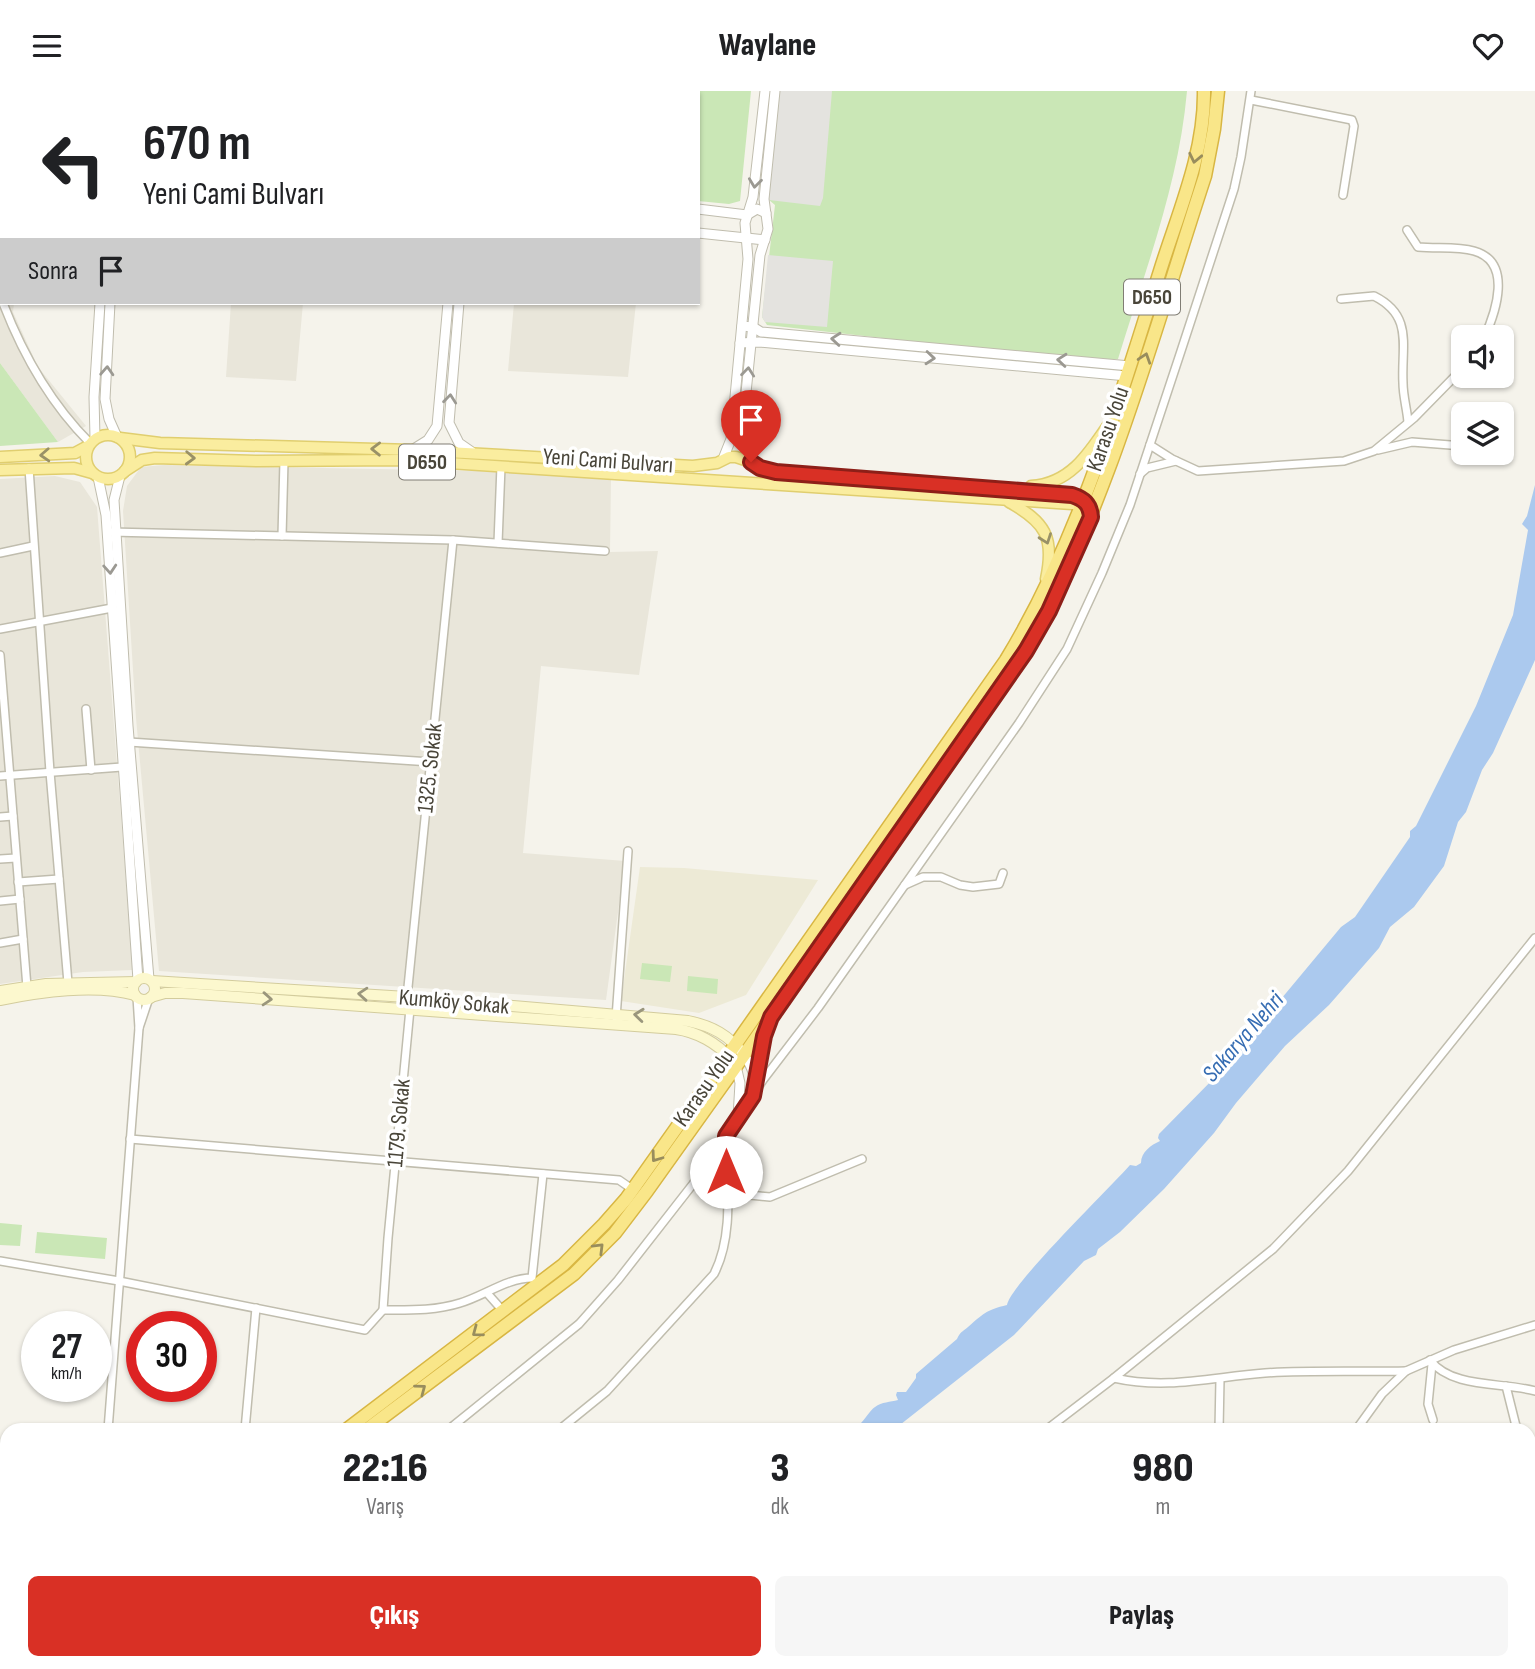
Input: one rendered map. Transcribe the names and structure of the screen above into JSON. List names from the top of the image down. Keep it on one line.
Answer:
{"streets":{"highway":["D650","Karasu Yolu"],"main road":["Yeni Cami Bulvarı","Kumköy Sokak"],"street":["1325. Sokak","1179. Sokak"]},"crossings":[["Karasu Yolu","Yeni Cami Bulvarı"],["Karasu Yolu","Kumköy Sokak"],["1325. Sokak","Kumköy Sokak"],["Kumköy Sokak","1179. Sokak"]],"water":["Sakarya Nehri"],"page":{"header":"Waylane","turn":["670 m","Yeni Cami Bulvarı"],"then":"Sonra","speed":"27 km/h","limit":"30","eta":["22:16","Varış","3","dk","980","m"],"buttons":["Çıkış","Paylaş"]}}
